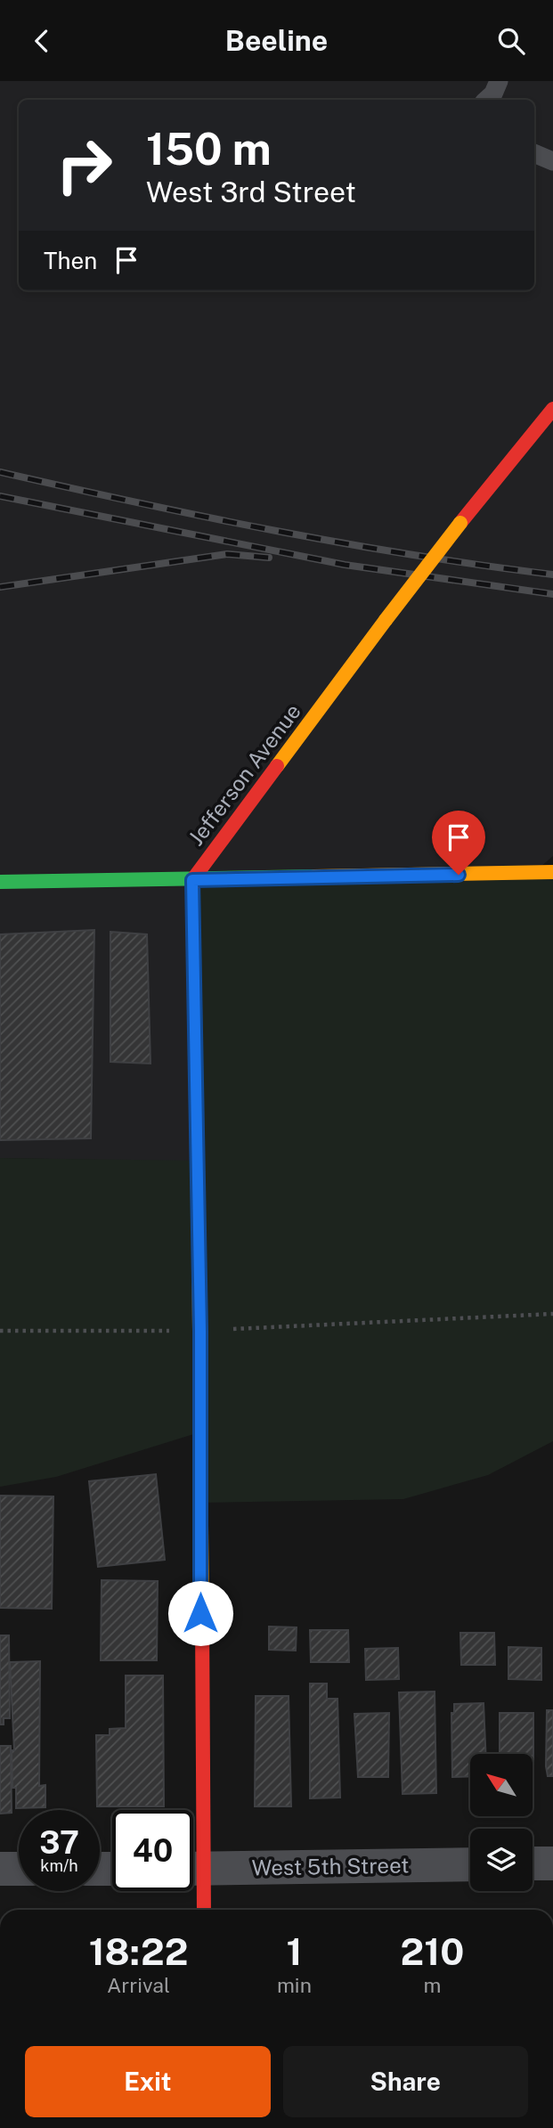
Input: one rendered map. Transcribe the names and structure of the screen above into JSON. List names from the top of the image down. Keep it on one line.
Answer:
{"streets":{"street":["Jefferson Avenue","West 5th Street"]},"north":"top left","page":{"header":"Beeline","turn":["150 m","West 3rd Street"],"then":"Then","speed":"37 km/h","limit":"40","eta":["18:22","Arrival","1","min","210","m"],"buttons":["Exit","Share"]}}
